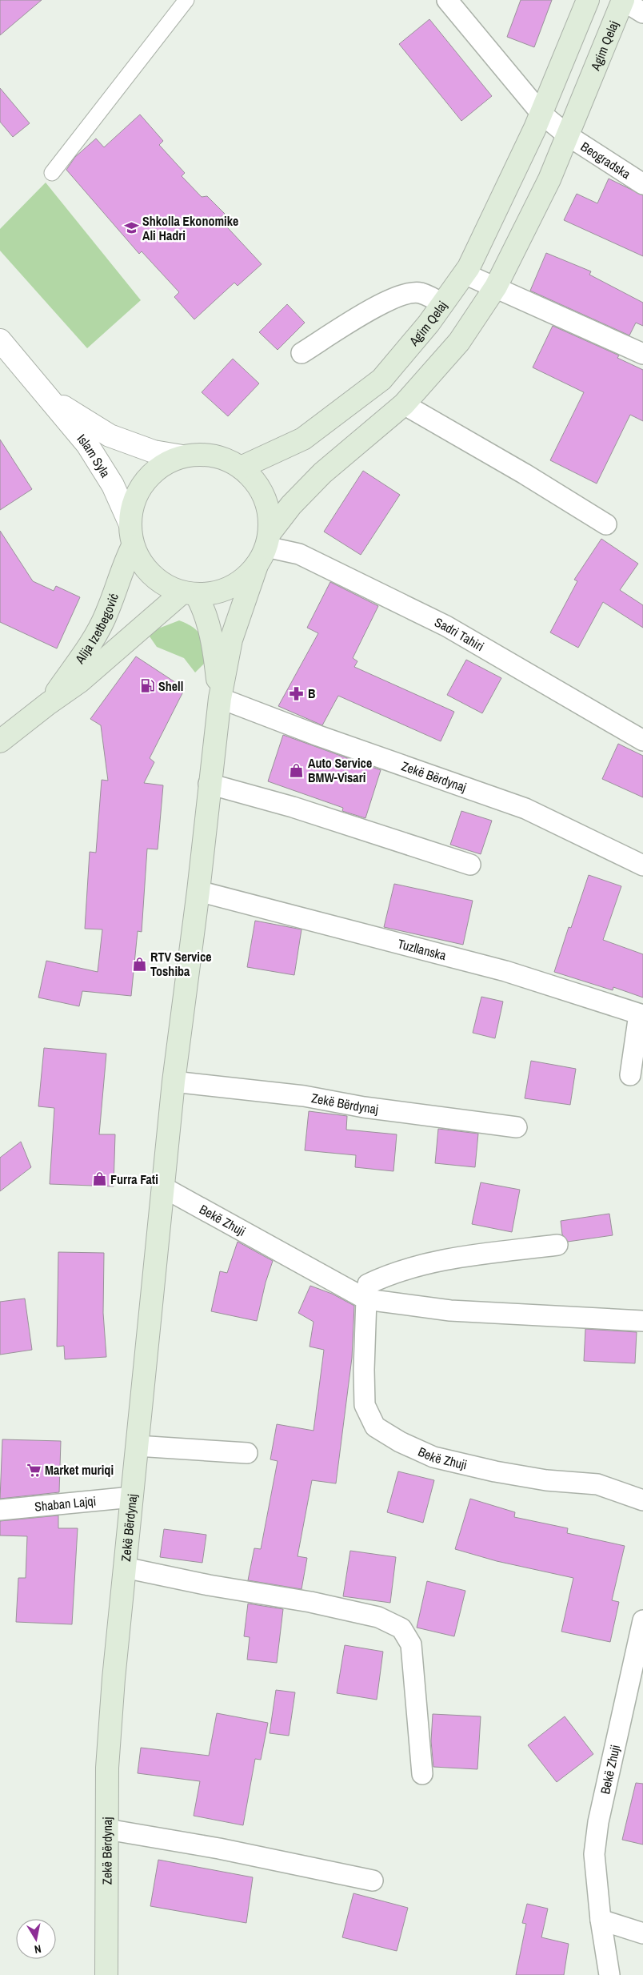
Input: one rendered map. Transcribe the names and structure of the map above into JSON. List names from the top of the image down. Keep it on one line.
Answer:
{"streets":{"main road":["Agim Qelaj","Alija Izetbegović","Zekë Bërdynaj"],"street":["Beogradska","Islam Syla","Sadri Tahiri","Tuzllanska","Bekë Zhuji","Shaban Lajqi"]},"crossings":[["Agim Qelaj","Beogradska"],["Agim Qelaj","Islam Syla"],["Agim Qelaj","Alija Izetbegović"],["Agim Qelaj","Sadri Tahiri"],["Agim Qelaj","Zekë Bërdynaj"],["Islam Syla","Alija Izetbegović"],["Islam Syla","Sadri Tahiri"],["Islam Syla","Zekë Bërdynaj"],["Alija Izetbegović","Sadri Tahiri"],["Alija Izetbegović","Zekë Bërdynaj"],["Sadri Tahiri","Zekë Bërdynaj"],["Zekë Bërdynaj","Tuzllanska"],["Zekë Bërdynaj","Bekë Zhuji"],["Zekë Bërdynaj","Shaban Lajqi"]],"places":{"school or university":["Shkolla Ekonomike Ali Hadri"],"fuel station":["Shell"],"pharmacy":["B"],"shop":["Auto Service BMW-Visari","RTV Service Toshiba","Furra Fati"],"supermarket":["Market muriqi"]},"north":"bottom"}
